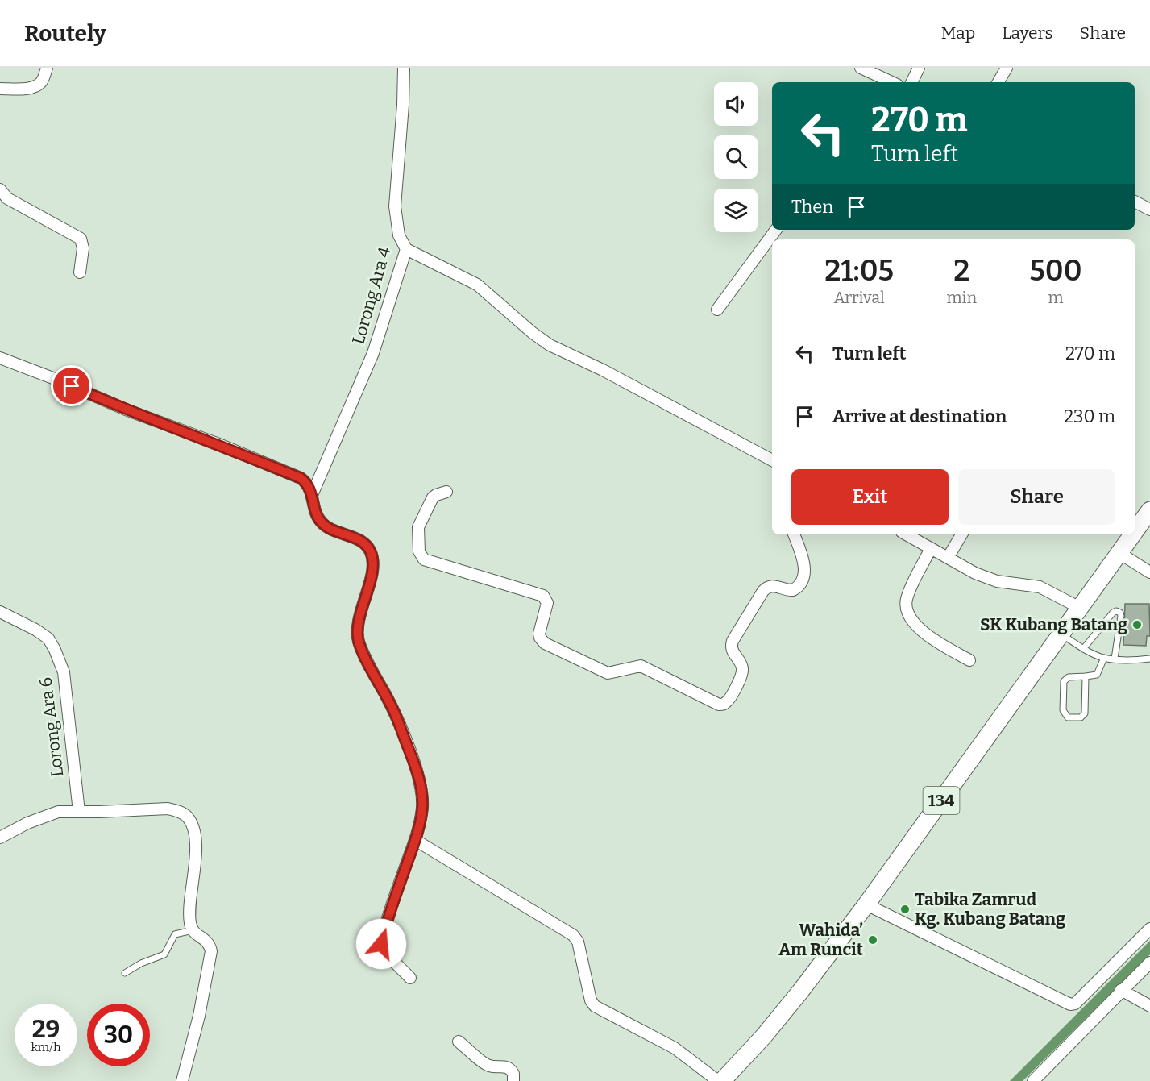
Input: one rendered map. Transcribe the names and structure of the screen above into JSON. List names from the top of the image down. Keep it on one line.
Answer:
{"streets":{"main road":["134"],"street":["Lorong Ara 4","Lorong Ara 6"]},"places":["SK Kubang Batang","Tabika Zamrud Kg. Kubang Batang","Wahida’ Am Runcit"],"page":{"header":"Routely","nav":["Map","Layers","Share"],"turn":["270 m","Turn left"],"then":"Then","eta":["21:05","Arrival","2","min","500","m"],"list":[{"name":"Turn left","value":"270 m"},{"name":"Arrive at destination","value":"230 m"}],"buttons":["Exit","Share"],"speed":"29 km/h","limit":"30"}}
